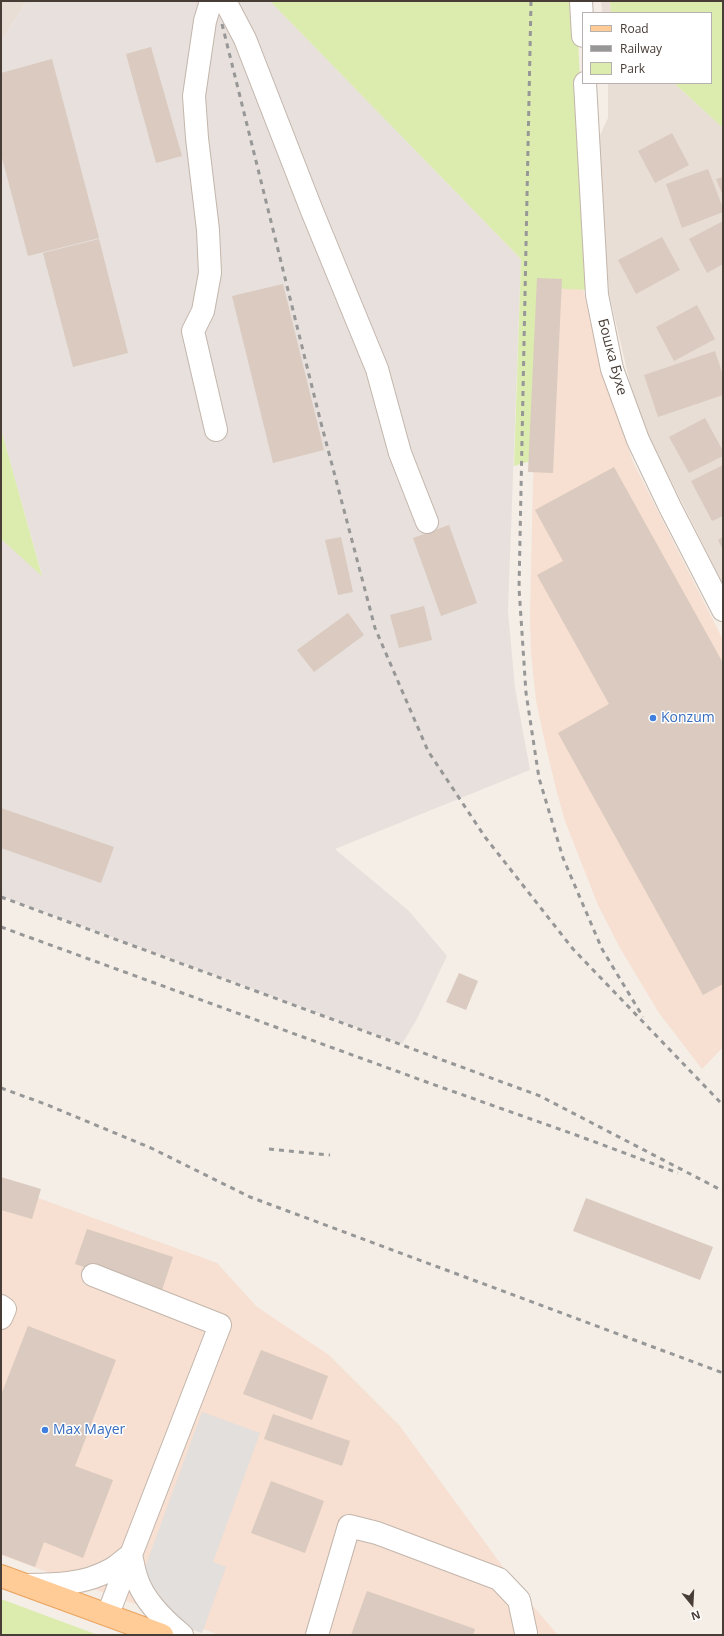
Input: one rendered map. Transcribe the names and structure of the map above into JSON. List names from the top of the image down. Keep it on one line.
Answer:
{"streets":{"street":["Бошка Бухе"]},"places":["Konzum","Max Mayer"],"legend":["Road","Railway","Park"],"north":"bottom"}
